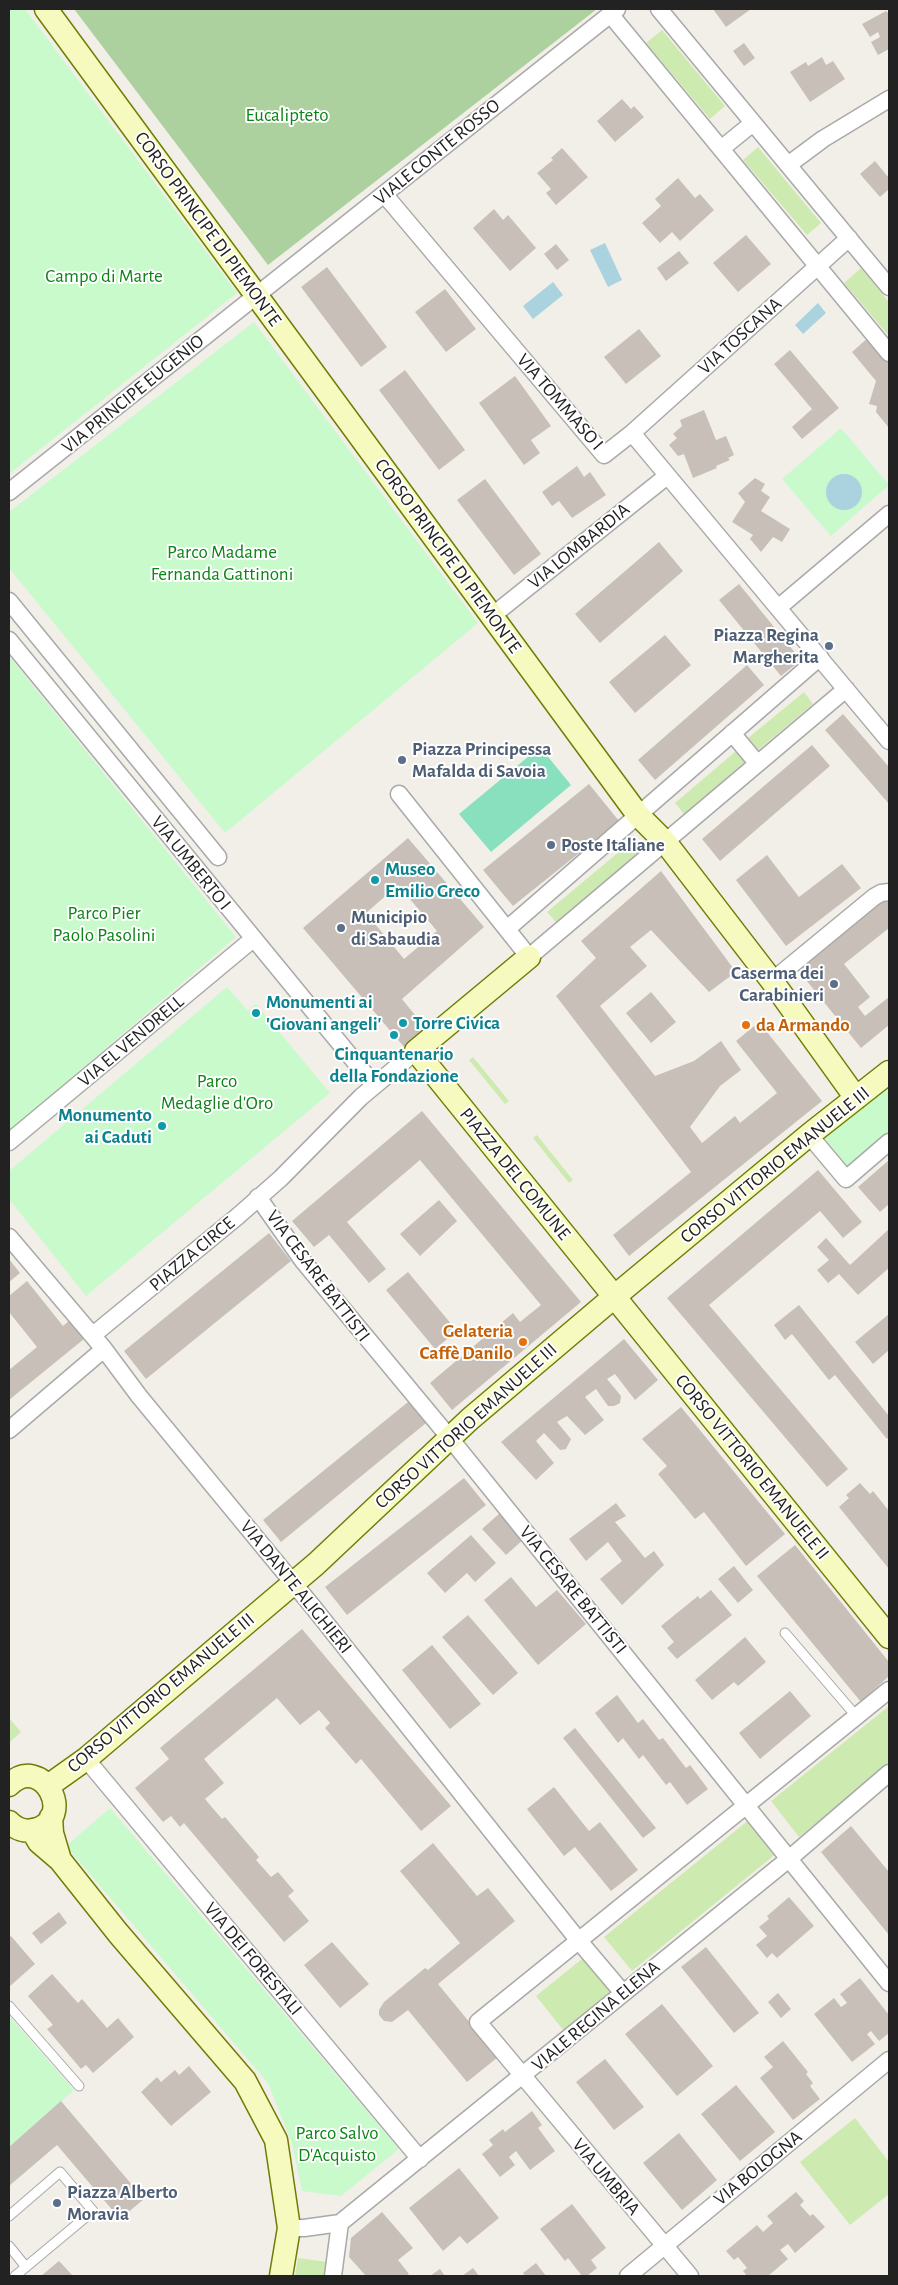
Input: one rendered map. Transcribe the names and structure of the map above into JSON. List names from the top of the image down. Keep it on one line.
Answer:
{"streets":{"street":["VIALE CONTE ROSSO","CORSO PRINCIPE DI PIEMONTE","VIA TOSCANA","VIA PRINCIPE EUGENIO","VIA TOMMASO I","VIA LOMBARDIA","VIA UMBERTO I","VIA EL VENDRELL","CORSO VITTORIO EMANUELE III","PIAZZA DEL COMUNE","PIAZZA CIRCE","VIA CESARE BATTISTI","CORSO VITTORIO EMANUELE II","VIA DANTE ALIGHIERI","VIA DEI FORESTALI","VIALE REGINA ELENA","VIA BOLOGNA","VIA UMBRIA"]},"crossings":[["VIALE CONTE ROSSO","CORSO PRINCIPE DI PIEMONTE"],["VIALE CONTE ROSSO","VIA PRINCIPE EUGENIO"],["VIALE CONTE ROSSO","VIA TOMMASO I"],["CORSO PRINCIPE DI PIEMONTE","VIA PRINCIPE EUGENIO"],["CORSO PRINCIPE DI PIEMONTE","VIA LOMBARDIA"],["CORSO PRINCIPE DI PIEMONTE","CORSO VITTORIO EMANUELE III"],["VIA TOSCANA","VIA TOMMASO I"],["VIA TOMMASO I","VIA LOMBARDIA"],["VIA UMBERTO I","VIA EL VENDRELL"],["VIA UMBERTO I","PIAZZA CIRCE"],["CORSO VITTORIO EMANUELE III","PIAZZA DEL COMUNE"],["CORSO VITTORIO EMANUELE III","VIA CESARE BATTISTI"],["CORSO VITTORIO EMANUELE III","CORSO VITTORIO EMANUELE II"],["CORSO VITTORIO EMANUELE III","VIA DANTE ALIGHIERI"],["CORSO VITTORIO EMANUELE III","VIA DEI FORESTALI"],["PIAZZA DEL COMUNE","CORSO VITTORIO EMANUELE II"],["PIAZZA CIRCE","VIA CESARE BATTISTI"],["PIAZZA CIRCE","VIA DANTE ALIGHIERI"],["VIA CESARE BATTISTI","VIALE REGINA ELENA"],["VIA DANTE ALIGHIERI","VIALE REGINA ELENA"],["VIA DANTE ALIGHIERI","VIA UMBRIA"],["VIA DEI FORESTALI","VIALE REGINA ELENA"],["VIALE REGINA ELENA","VIA UMBRIA"],["VIA BOLOGNA","VIA UMBRIA"]],"parks":["Eucalipteto","Campo di Marte","Parco Madame Fernanda Gattinoni","Parco Pier Paolo Pasolini","Parco Medaglie d'Oro","Parco Salvo D'Acquisto"],"places":["Piazza Regina Margherita","Piazza Principessa Mafalda di Savoia","Poste Italiane","Museo Emilio Greco","Municipio di Sabaudia","Caserma dei Carabinieri","Monumenti ai 'Giovani angeli'","Torre Civica","da Armando","Cinquantenario della Fondazione","Monumento ai Caduti","Gelateria Caffè Danilo","Piazza Alberto Moravia"]}
